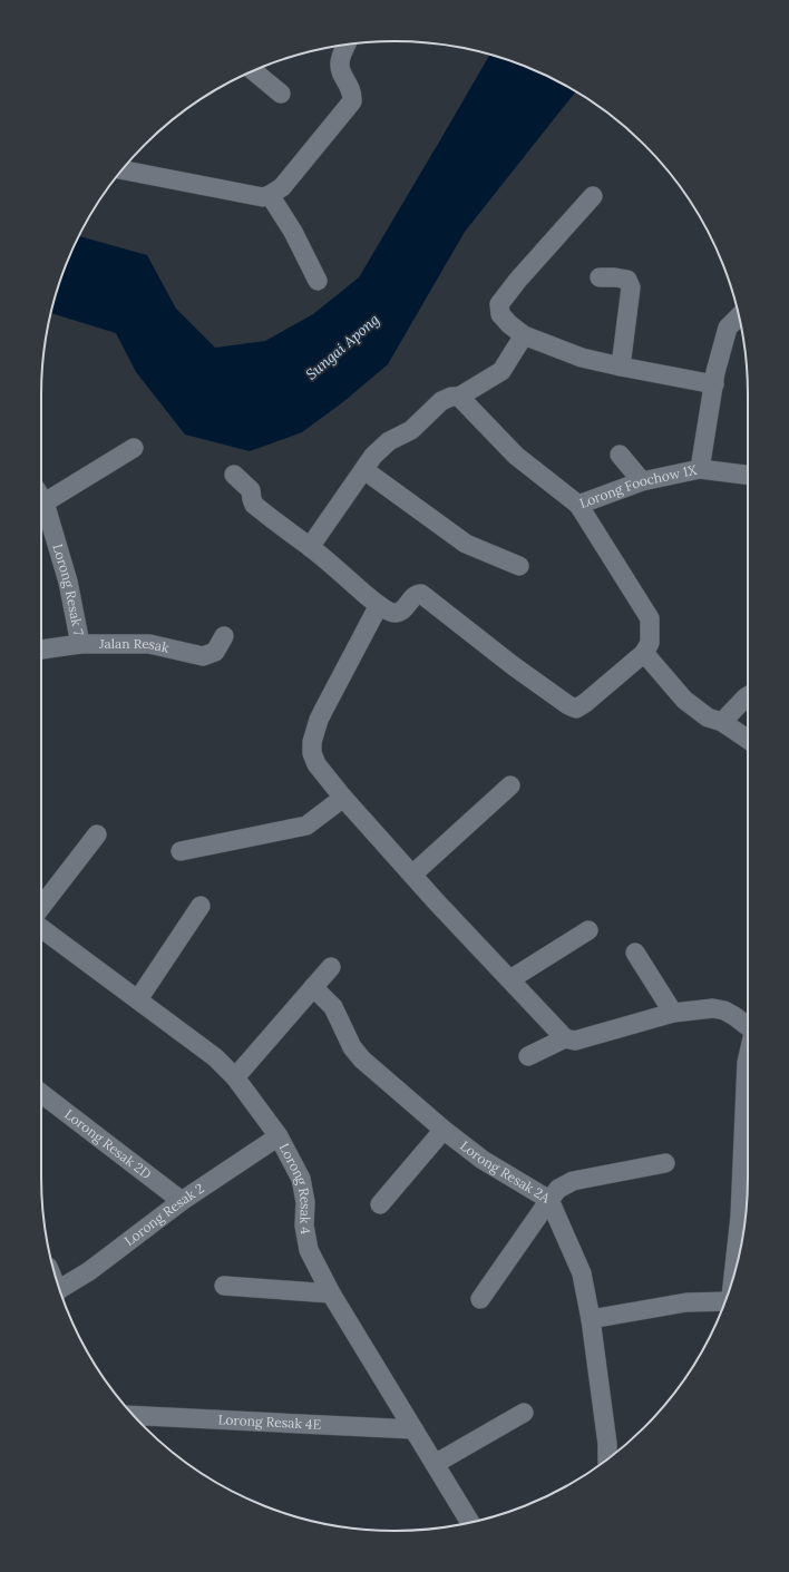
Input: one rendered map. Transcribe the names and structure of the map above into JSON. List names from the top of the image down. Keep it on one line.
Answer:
{"streets":{"street":["Lorong Foochow 1X","Lorong Resak 7","Jalan Resak","Lorong Resak 2D","Lorong Resak 2A","Lorong Resak 4","Lorong Resak 2","Lorong Resak 4E"]},"crossings":[["Lorong Resak 7","Jalan Resak"],["Lorong Resak 2D","Lorong Resak 2"],["Lorong Resak 4","Lorong Resak 2"],["Lorong Resak 4","Lorong Resak 4E"]],"water":["Sungai Apong"]}
